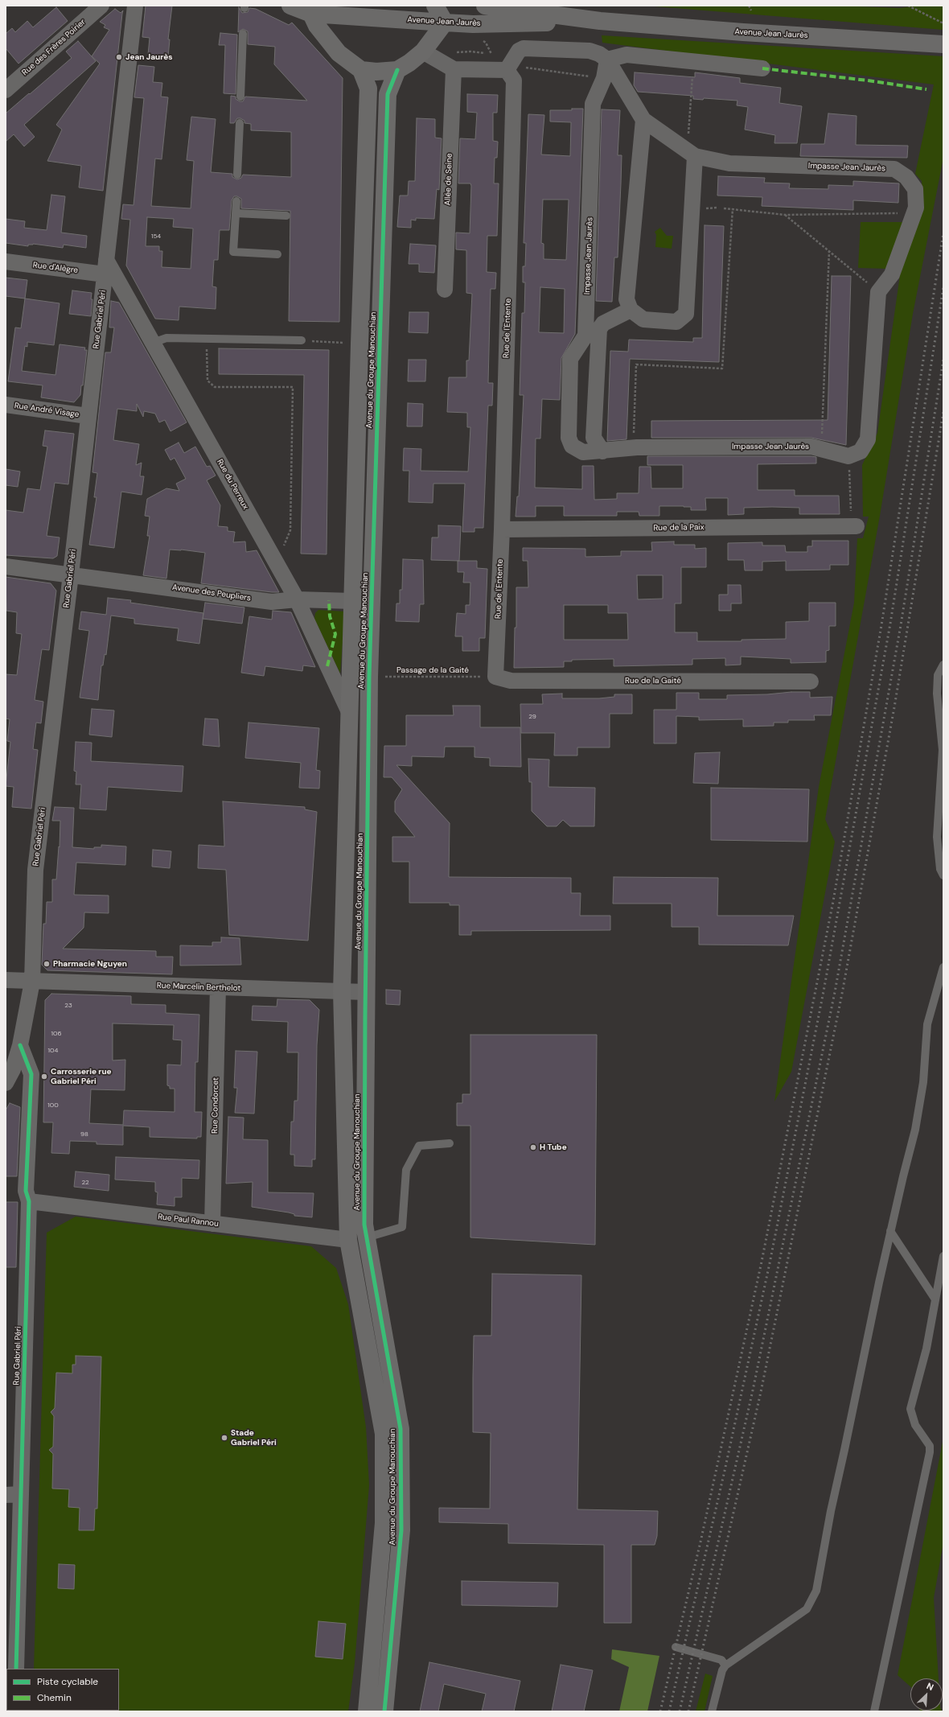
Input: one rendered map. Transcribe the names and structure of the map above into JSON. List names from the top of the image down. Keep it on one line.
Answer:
{"streets":{"street":["Avenue Jean Jaurès","Rue des Frères Poirier","Impasse Jean Jaurès","Allée de Seine","Rue d'Alègre","Rue Gabriel Péri","Rue de l'Entente","Avenue du Groupe Manouchian","Rue André Visage","Rue du Perreux","Rue de la Paix","Avenue des Peupliers","Rue de la Gaité","Rue Marcelin Berthelot","Rue Condorcet","Rue Paul Rannou"],"path":["Passage de la Gaité"]},"crossings":[["Rue d'Alègre","Rue Gabriel Péri"],["Rue d'Alègre","Rue du Perreux"],["Rue Gabriel Péri","Rue André Visage"],["Rue Gabriel Péri","Rue du Perreux"],["Rue Gabriel Péri","Avenue des Peupliers"],["Rue Gabriel Péri","Rue Marcelin Berthelot"],["Rue Gabriel Péri","Rue Paul Rannou"],["Rue de l'Entente","Rue de la Paix"],["Rue de l'Entente","Passage de la Gaité"],["Rue de l'Entente","Rue de la Gaité"],["Avenue du Groupe Manouchian","Rue du Perreux"],["Avenue du Groupe Manouchian","Avenue des Peupliers"],["Avenue du Groupe Manouchian","Passage de la Gaité"],["Avenue du Groupe Manouchian","Rue Marcelin Berthelot"],["Avenue du Groupe Manouchian","Rue Paul Rannou"],["Rue du Perreux","Avenue des Peupliers"],["Passage de la Gaité","Rue de la Gaité"],["Rue Marcelin Berthelot","Rue Condorcet"],["Rue Condorcet","Rue Paul Rannou"]],"places":["Jean Jaurès","Pharmacie Nguyen","Carrosserie rue Gabriel Péri","H Tube","Stade Gabriel Péri"],"house_numbers":["154","29","23","106","104","100","98","22"],"legend":["Piste cyclable","Chemin"],"north":"top right"}
